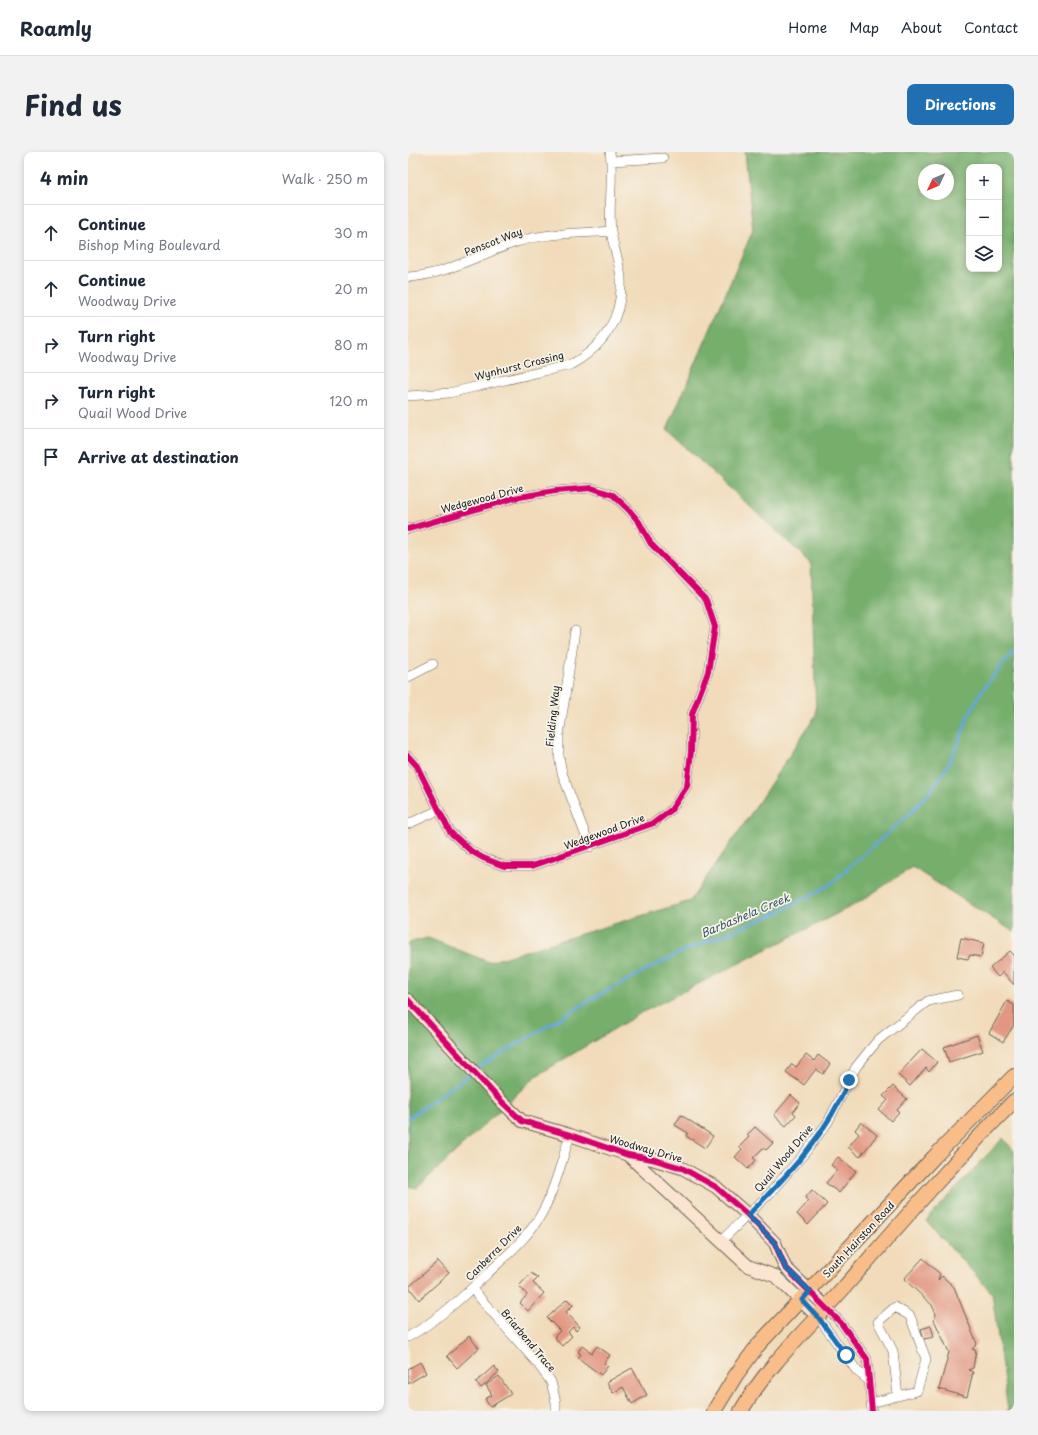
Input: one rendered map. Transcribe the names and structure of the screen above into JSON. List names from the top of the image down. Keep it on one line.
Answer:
{"streets":{"main road":["South Hairston Road"],"street":["Penscot Way","Wynhurst Crossing","Wedgewood Drive","Fielding Way","Woodway Drive","Quail Wood Drive","Canberra Drive","Briarbend Trace"]},"crossings":[["Penscot Way","Wynhurst Crossing"],["Wedgewood Drive","Fielding Way"],["Woodway Drive","Quail Wood Drive"],["Woodway Drive","South Hairston Road"],["Woodway Drive","Canberra Drive"],["Canberra Drive","Briarbend Trace"]],"water":["Barbashela Creek"],"north":"bottom left","page":{"header":"Roamly","nav":["Home","Map","About","Contact"],"title":"Find us","buttons":"Directions","heading":["4 min","Walk · 250 m"],"map_buttons":["+","−"],"list":[["Continue","Bishop Ming Boulevard","30 m"],["Continue","Woodway Drive","20 m"],["Turn right","Woodway Drive","80 m"],["Turn right","Quail Wood Drive","120 m"],"Arrive at destination"]}}
